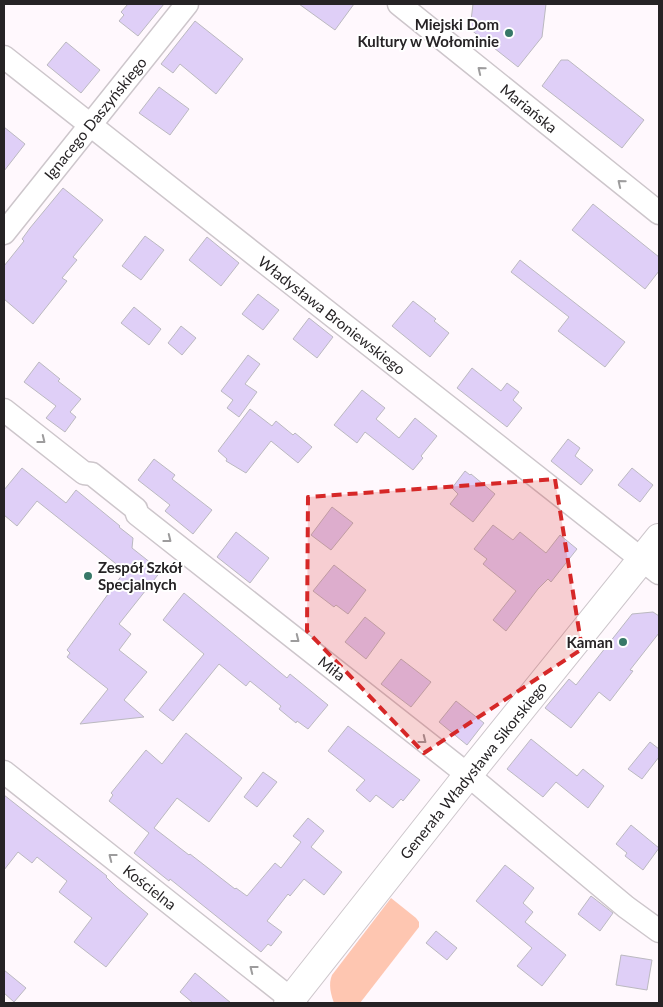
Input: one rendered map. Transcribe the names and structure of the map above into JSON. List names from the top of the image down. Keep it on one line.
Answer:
{"streets":{"street":["Mariańska","Ignacego Daszyńskiego","Władysława Broniewskiego","Miła","Generała Władysława Sikorskiego","Kościelna"]},"crossings":[["Ignacego Daszyńskiego","Władysława Broniewskiego"],["Władysława Broniewskiego","Generała Władysława Sikorskiego"],["Miła","Generała Władysława Sikorskiego"],["Generała Władysława Sikorskiego","Kościelna"]],"one_way":["Mariańska","Miła","Kościelna"],"places":["Miejski Dom Kultury w Wołominie","Zespół Szkół Specjalnych","Kaman"]}
